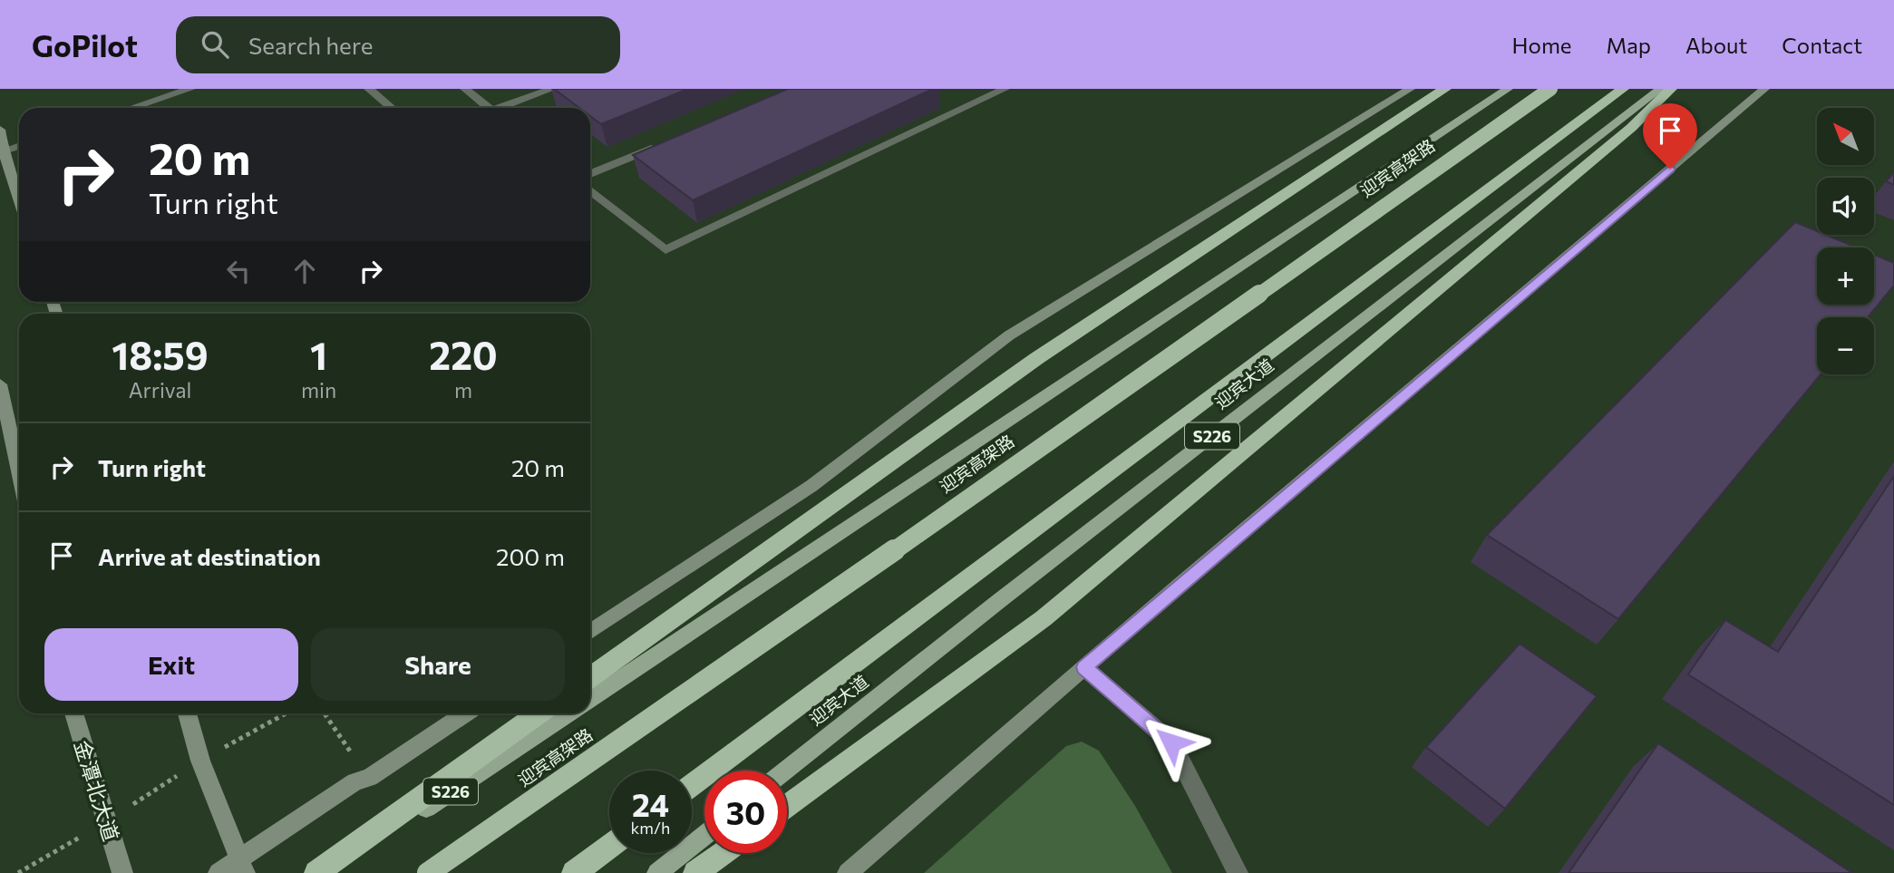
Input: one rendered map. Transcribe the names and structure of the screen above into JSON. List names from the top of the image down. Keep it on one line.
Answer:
{"streets":{"highway":["迎宾高架路"],"main road":["迎宾大道","S226"],"street":["金潭北大道"]},"north":"top left","page":{"header":"GoPilot","search":"Search here","nav":["Home","Map","About","Contact"],"map_buttons":["+","−"],"turn":["20 m","Turn right"],"eta":["18:59","Arrival","1","min","220","m"],"list":[{"name":"Turn right","value":"20 m"},{"name":"Arrive at destination","value":"200 m"}],"buttons":["Exit","Share"],"speed":"24 km/h","limit":"30"}}
